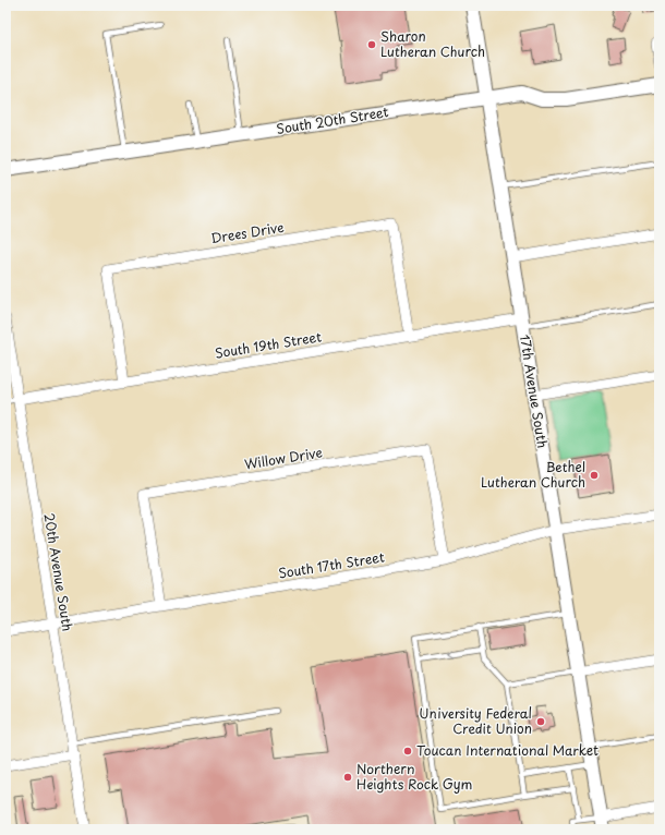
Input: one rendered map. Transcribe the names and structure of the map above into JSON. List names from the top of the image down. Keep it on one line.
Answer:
{"streets":{"street":["South 20th Street","Drees Drive","South 19th Street","17th Avenue South","Willow Drive","South 17th Street","20th Avenue South"]},"crossings":[["South 20th Street","17th Avenue South"],["Drees Drive","South 19th Street"],["South 19th Street","17th Avenue South"],["South 19th Street","20th Avenue South"],["17th Avenue South","South 17th Street"],["Willow Drive","South 17th Street"],["South 17th Street","20th Avenue South"]],"places":["Sharon Lutheran Church","Bethel Lutheran Church","University Federal Credit Union","Toucan International Market","Northern Heights Rock Gym"]}
